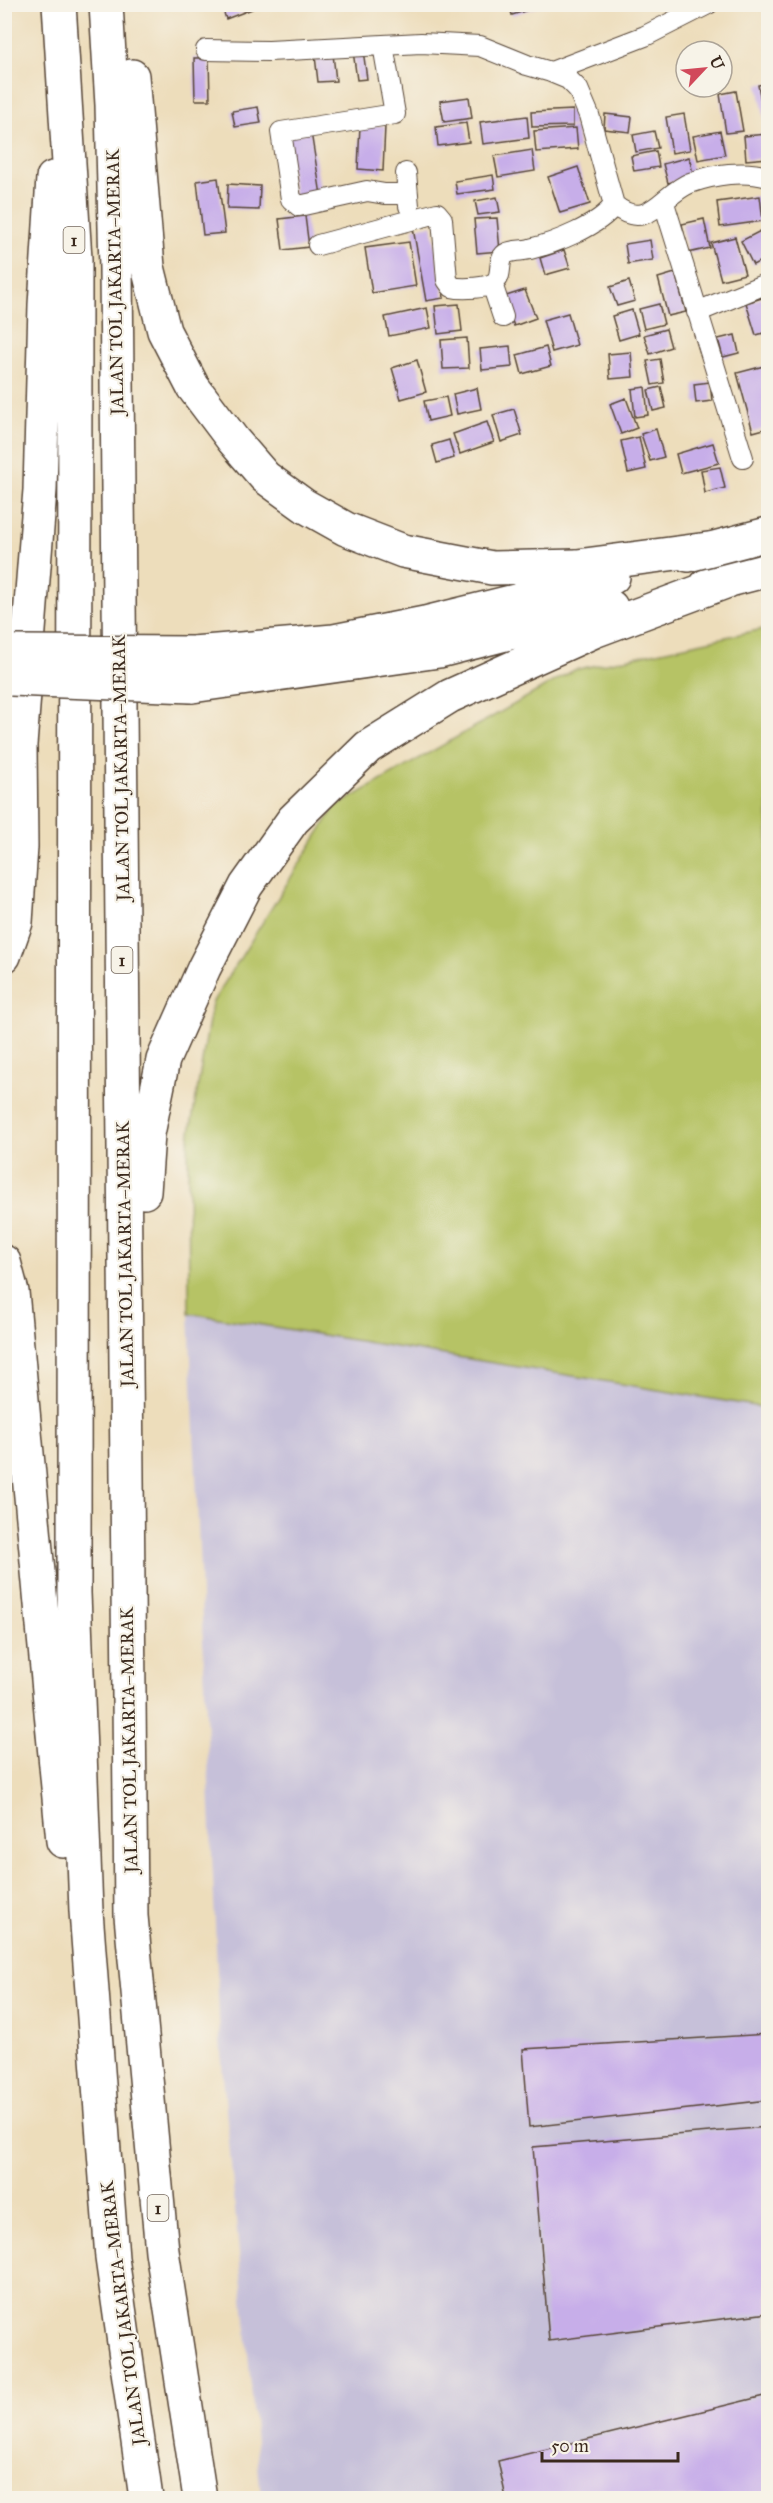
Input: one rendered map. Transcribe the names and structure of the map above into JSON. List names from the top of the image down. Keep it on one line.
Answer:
{"streets":{"highway":["1","JALAN TOL JAKARTA–MERAK"]},"scale_bar":"50 m","north":"top right"}
